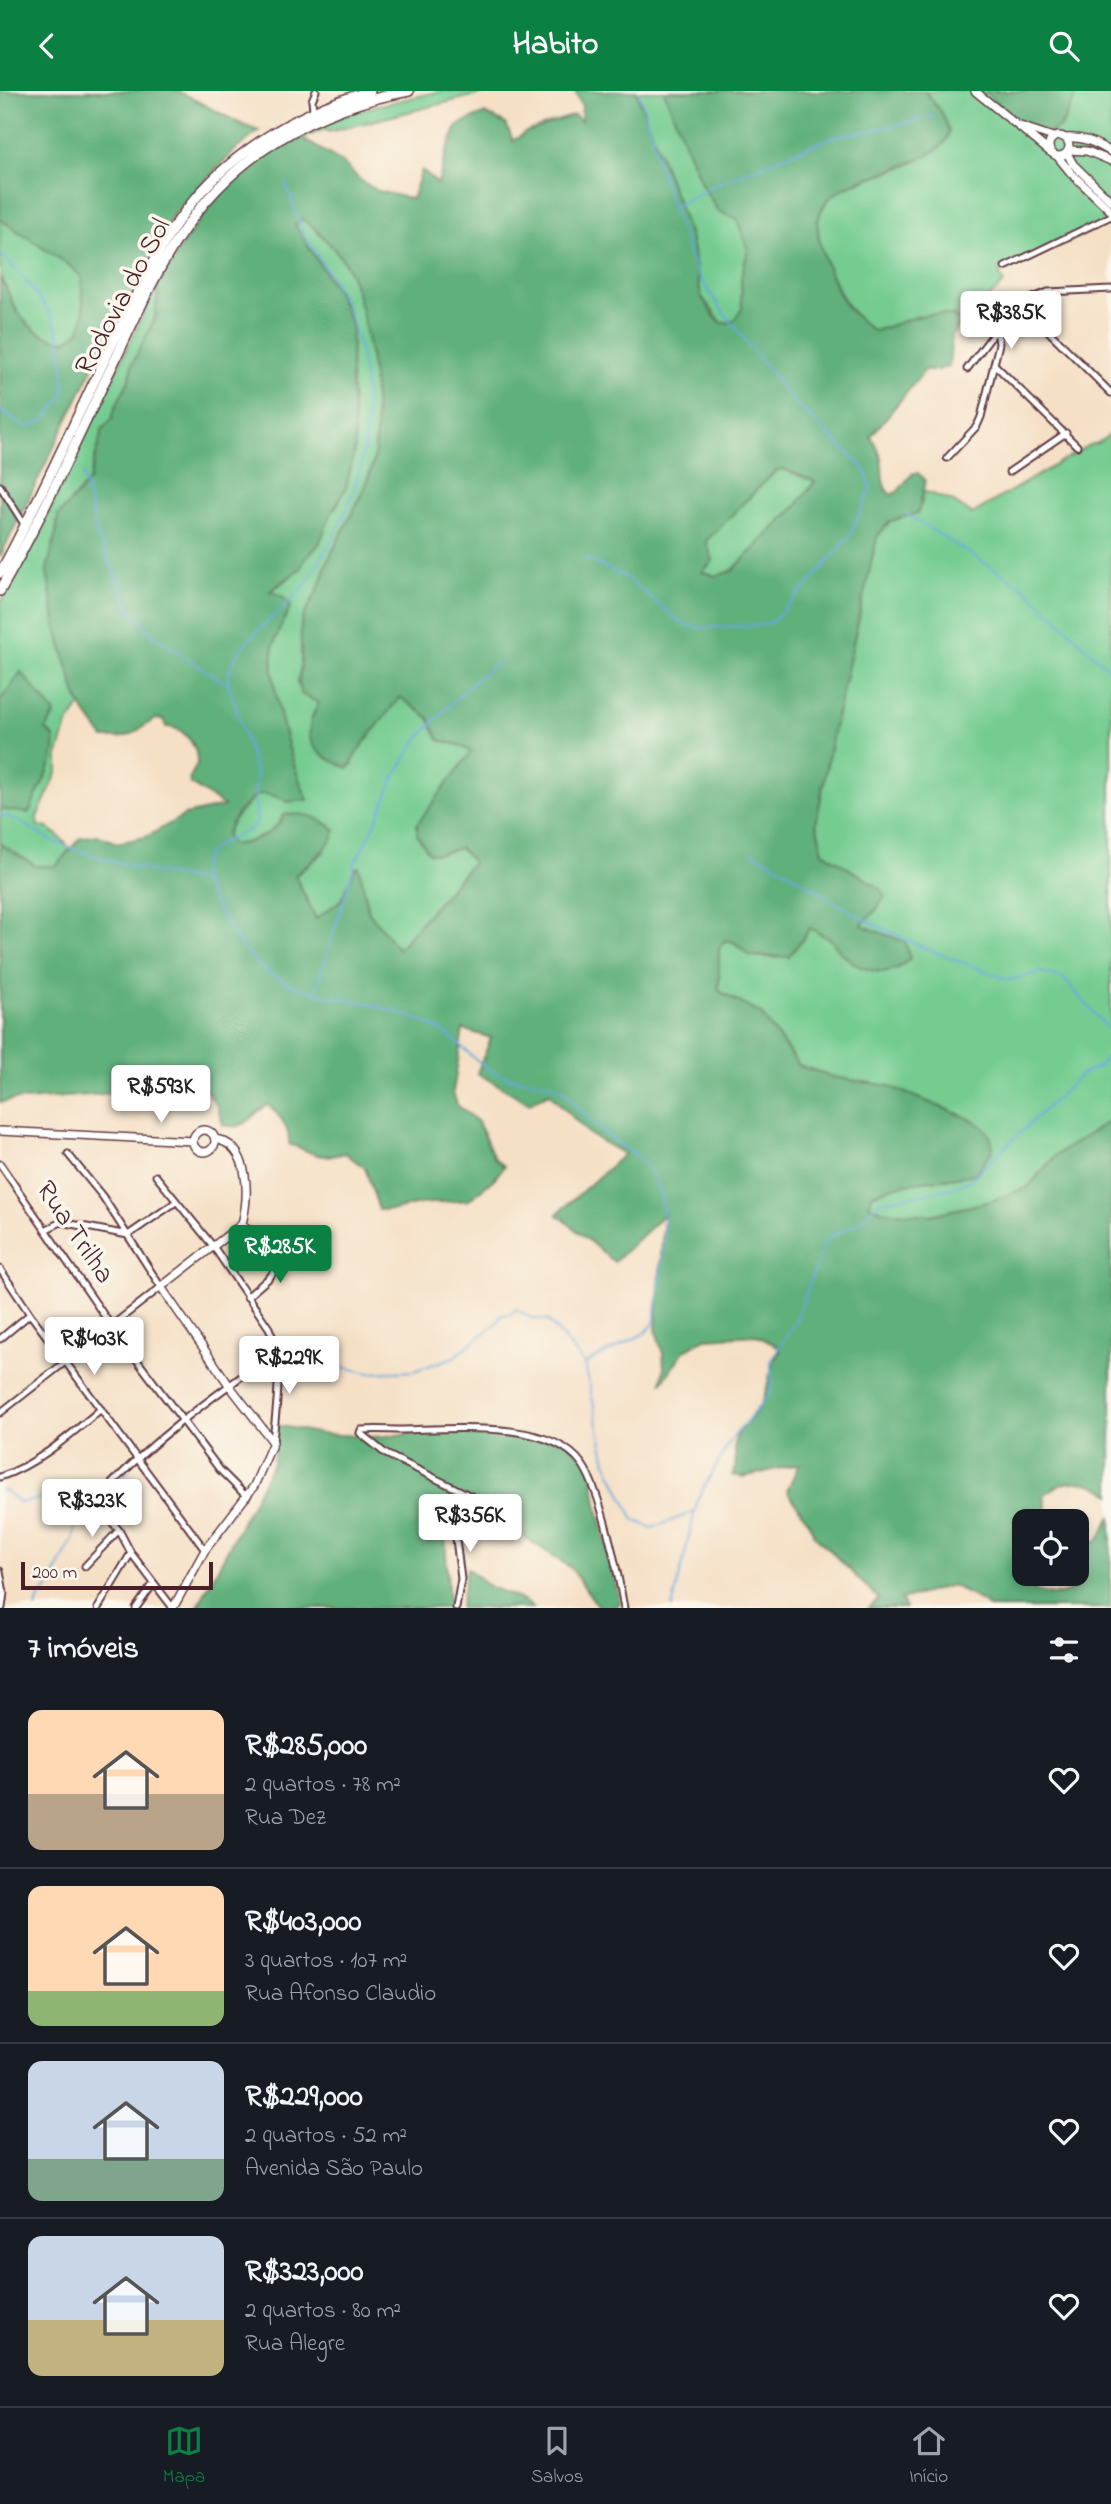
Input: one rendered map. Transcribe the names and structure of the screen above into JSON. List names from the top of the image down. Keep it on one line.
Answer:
{"streets":{"main road":["Rodovia do Sol"],"street":["Rua Trilha"]},"scale_bar":"200 m","page":{"header":"Habito","price":["R$385K","R$593K","R$285K","R$403K","R$229K","R$323K","R$356K"],"scale":"200 m","heading":"7 imóveis","list":[{"name":"R$285,000","note":"2 quartos · 78 m² · Rua Dez"},{"name":"R$403,000","note":"3 quartos · 107 m² · Rua Afonso Claudio"},{"name":"R$229,000","note":"2 quartos · 52 m² · Avenida São Paulo"},{"name":"R$323,000","note":"2 quartos · 80 m² · Rua Alegre"}],"tabs":["Mapa","Salvos","Início"]}}
